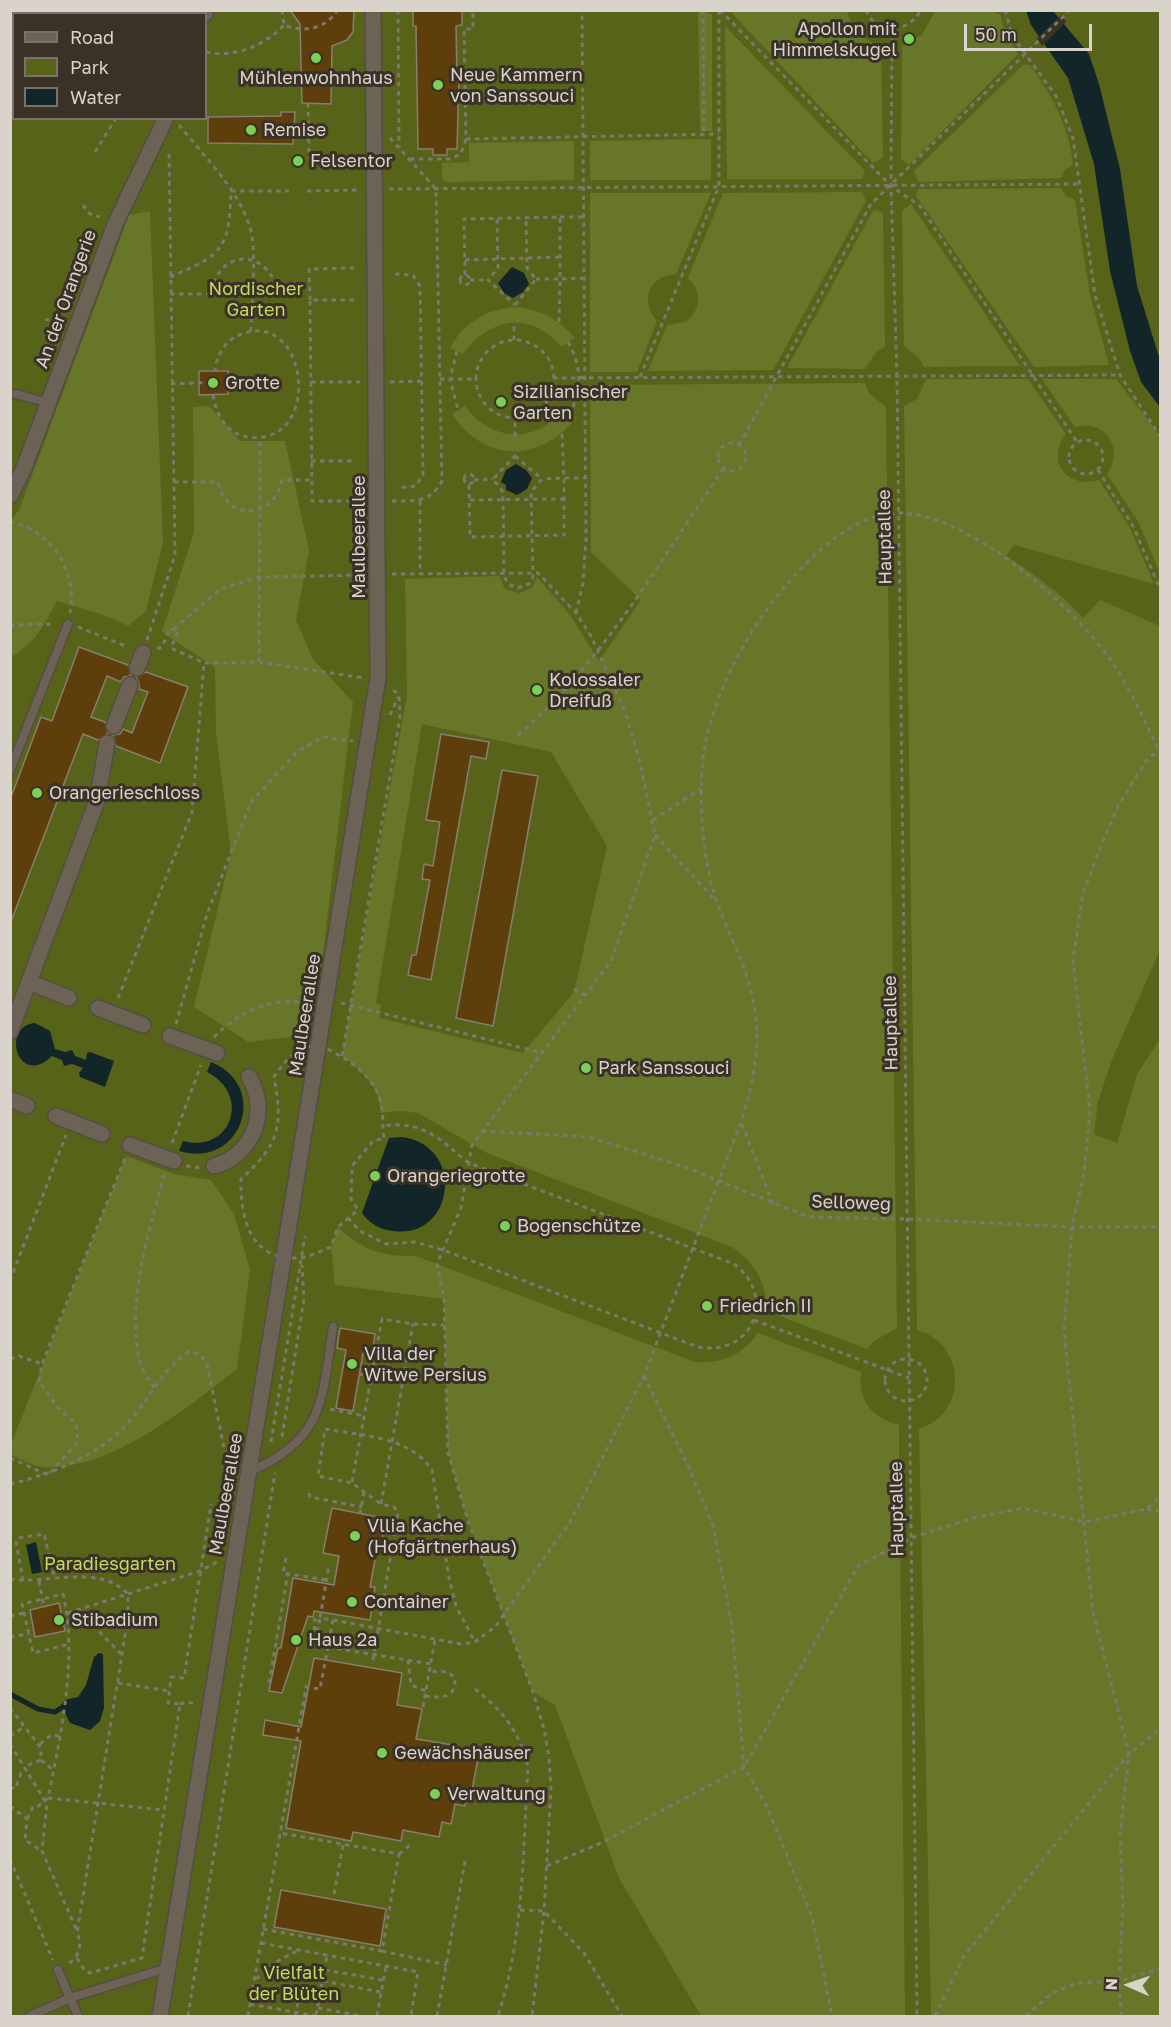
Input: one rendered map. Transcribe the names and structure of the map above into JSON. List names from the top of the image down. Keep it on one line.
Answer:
{"streets":{"street":["An der Orangerie","Maulbeerallee"],"path":["Hauptallee","Selloweg"]},"crossings":[["Hauptallee","Selloweg"]],"parks":["Nordischer Garten","Paradiesgarten","Vielfalt der Blüten"],"places":["Apollon mit Himmelskugel","Mühlenwohnhaus","Neue Kammern von Sanssouci","Remise","Felsentor","Grotte","Sizilianischer Garten","Kolossaler Dreifuß","Orangerieschloss","Park Sanssouci","Orangeriegrotte","Bogenschütze","Friedrich II","Villa der Witwe Persius","Vllia Kache (Hofgärtnerhaus)","Container","Stibadium","Haus 2a","Gewächshäuser","Verwaltung"],"legend":["Road","Park","Water"],"scale_bar":"50 m","north":"left"}
